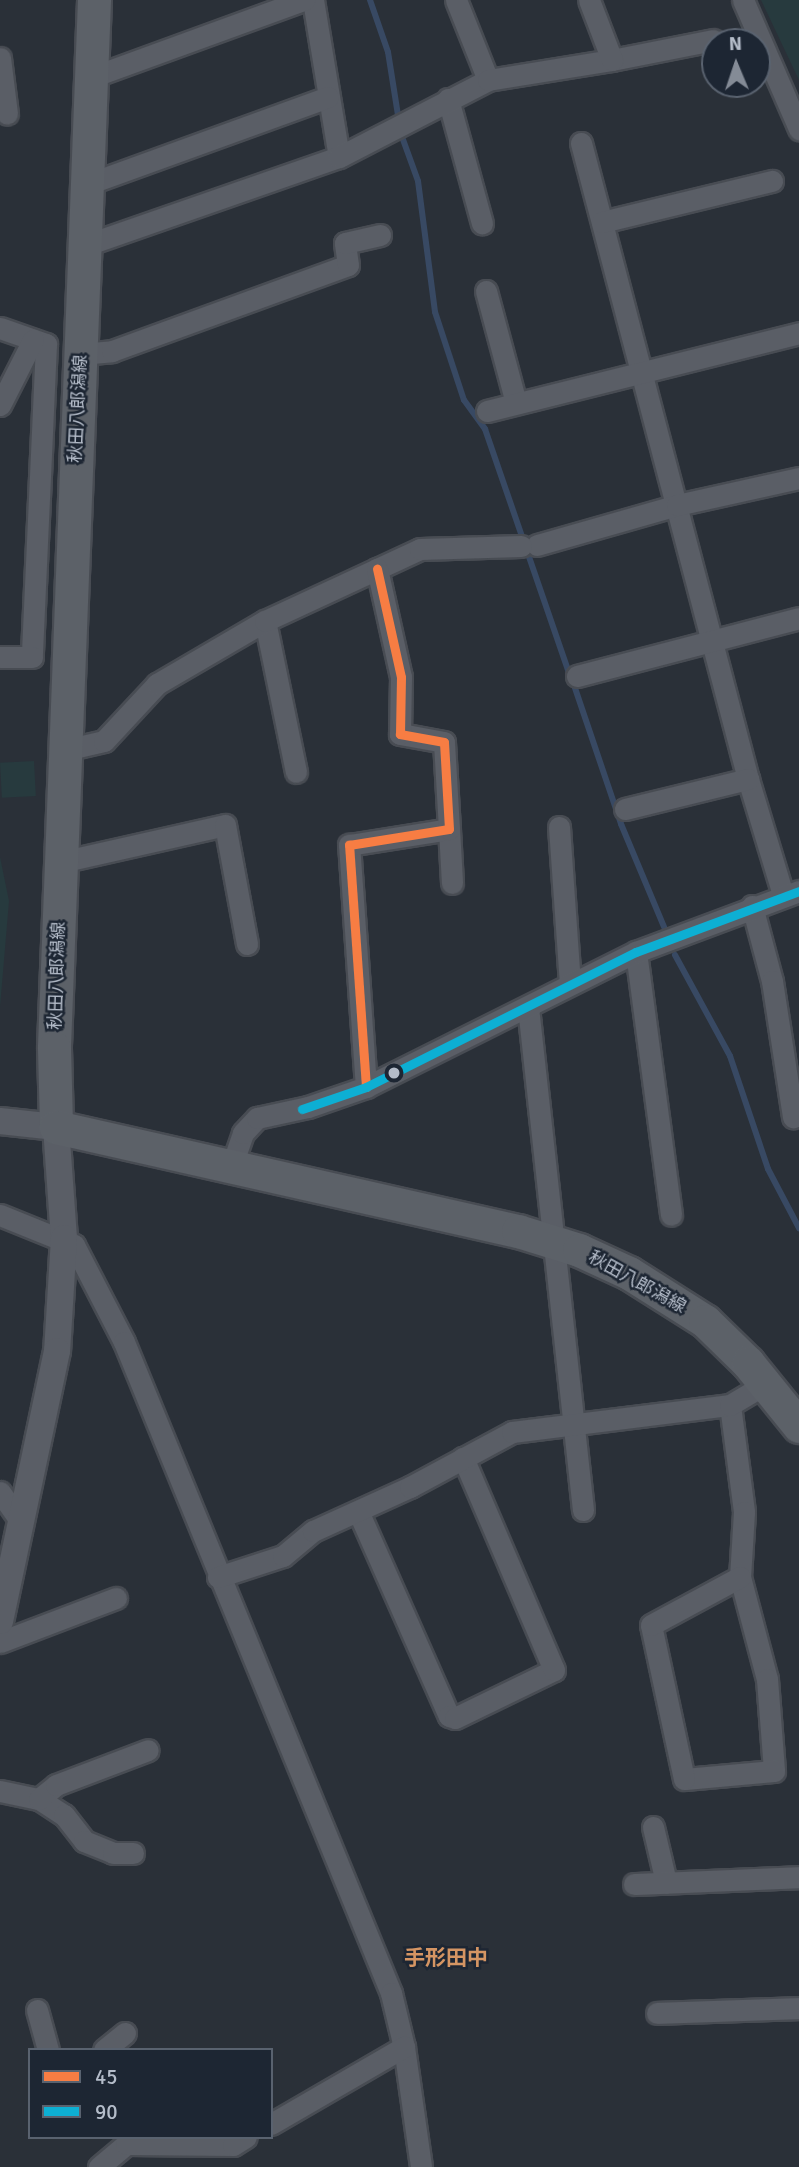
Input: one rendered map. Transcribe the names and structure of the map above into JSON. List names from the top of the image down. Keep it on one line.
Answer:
{"streets":{"main road":["秋田八郎潟線"]},"districts":["手形田中"],"lines":["transit line 45","transit line 90"],"legend":["45","90"],"north":"top"}
